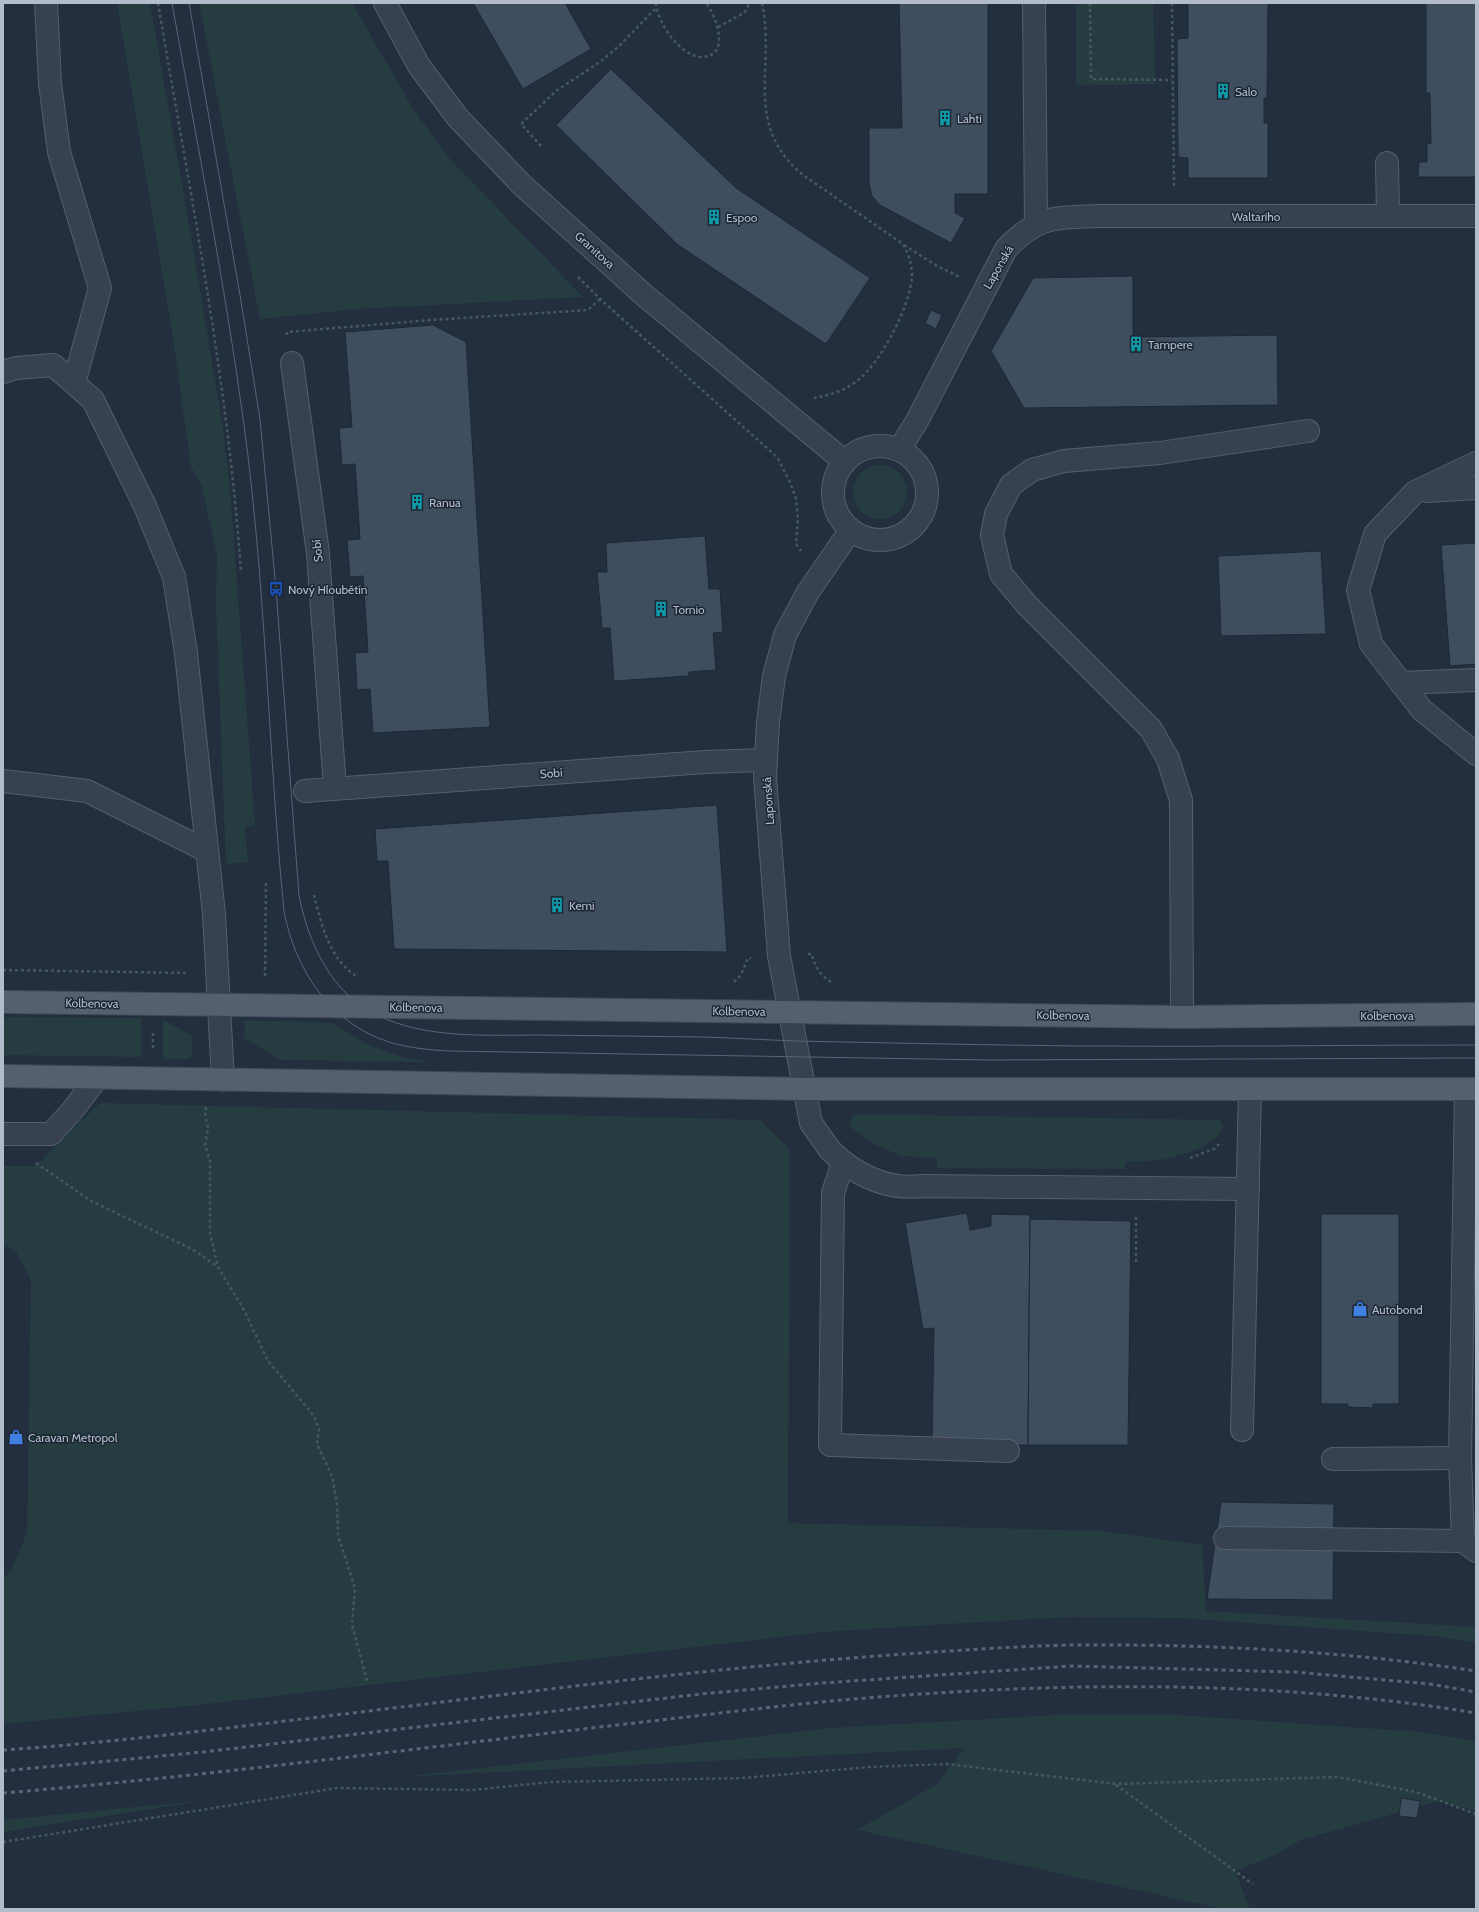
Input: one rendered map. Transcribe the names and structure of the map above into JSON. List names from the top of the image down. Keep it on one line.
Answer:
{"streets":{"main road":["Kolbenova"],"street":["Waltariho","Granitova","Laponská","Sobí"]},"crossings":[["Waltariho","Laponská"],["Granitova","Laponská"],["Laponská","Sobí"],["Laponská","Kolbenova"]],"places":{"building":["Salo","Lahti","Espoo","Tampere","Ranua","Tornio","Kemi"],"bus stop":["Nový Hloubětín"],"shop":["Autobond","Caravan Metropol"]}}
